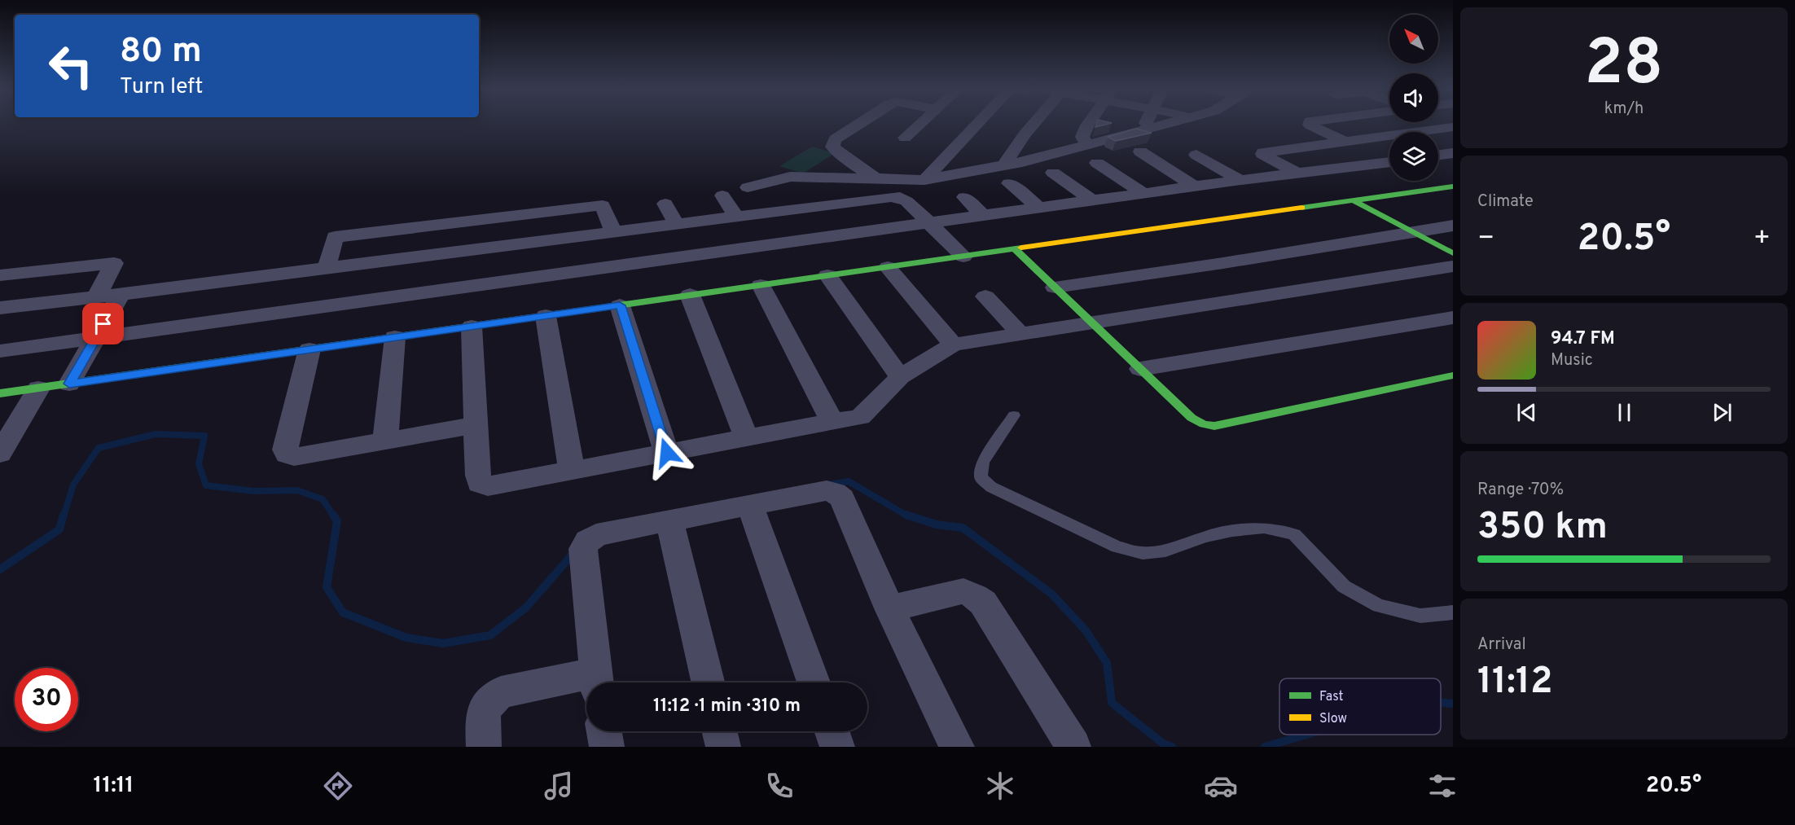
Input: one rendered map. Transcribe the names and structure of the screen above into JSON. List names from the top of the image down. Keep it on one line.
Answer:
{"legend":["Fast","Slow"],"north":"top left","page":{"tile":[["28","km/h"],"Climate",["Range · 70%","350 km"],["Arrival","11:12"]],"turn":["80 m","Turn left"],"heat":["−","20.5°","+"],"song":["94.7 FM","Music"],"limit":"30","trip":"11:12 · 1 min · 310 m","tabs":["11:11","20.5°"]}}
